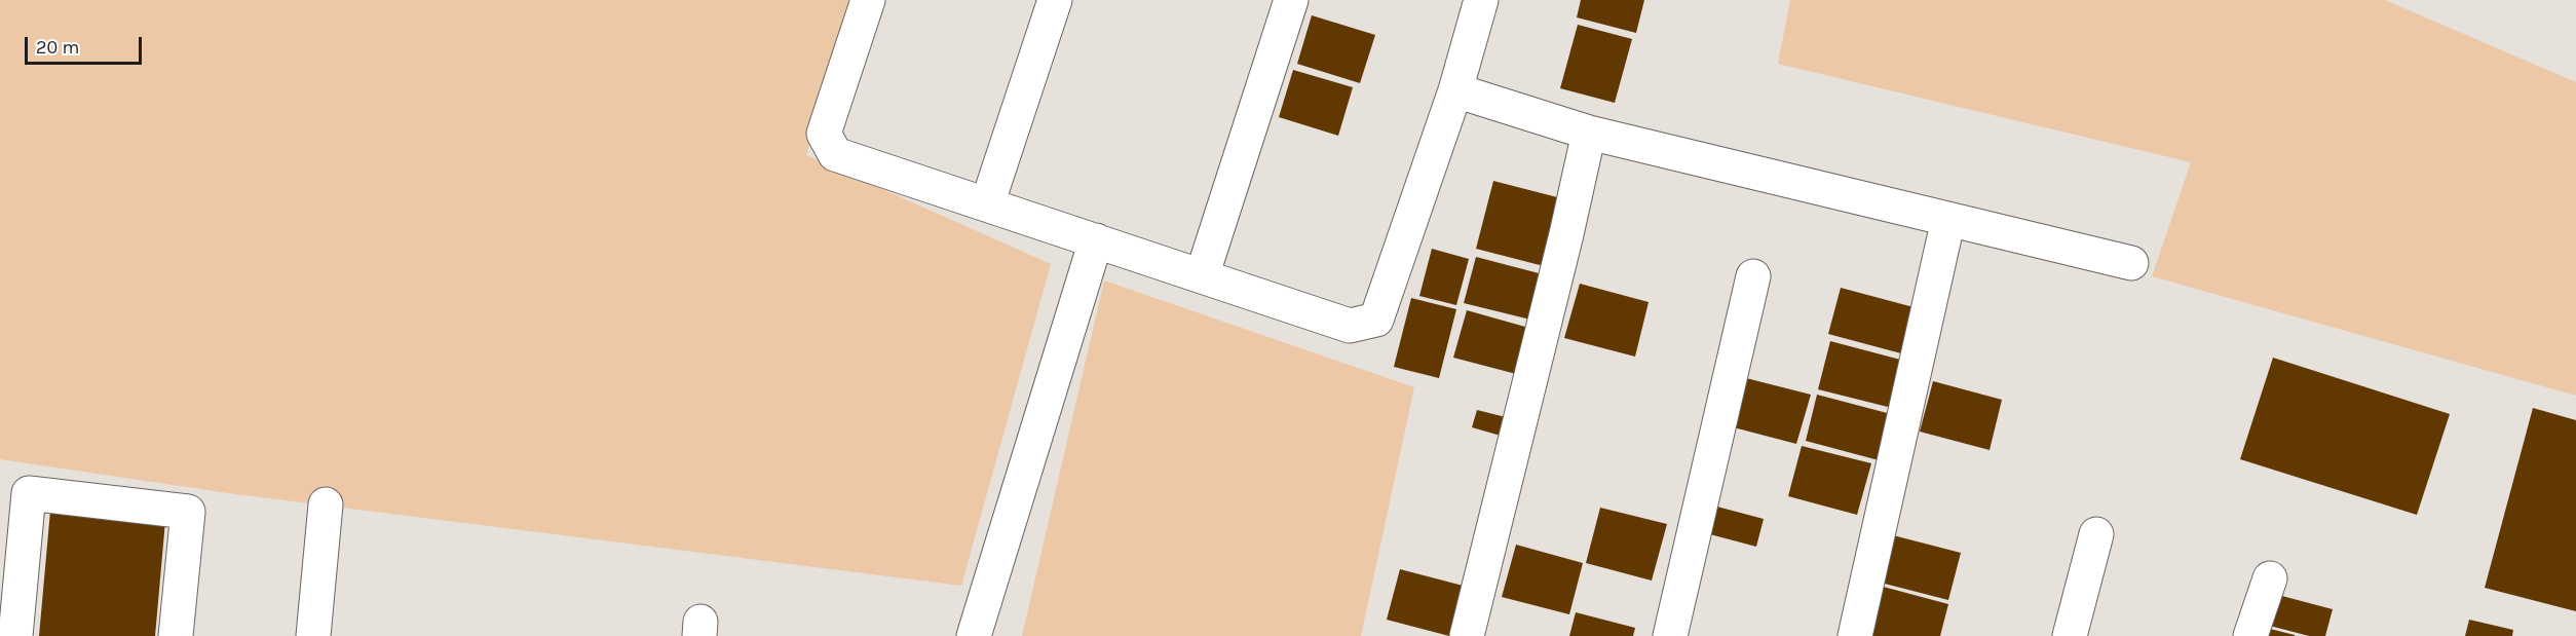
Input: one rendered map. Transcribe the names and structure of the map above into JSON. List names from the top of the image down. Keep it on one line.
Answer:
{"scale_bar":"20 m"}
